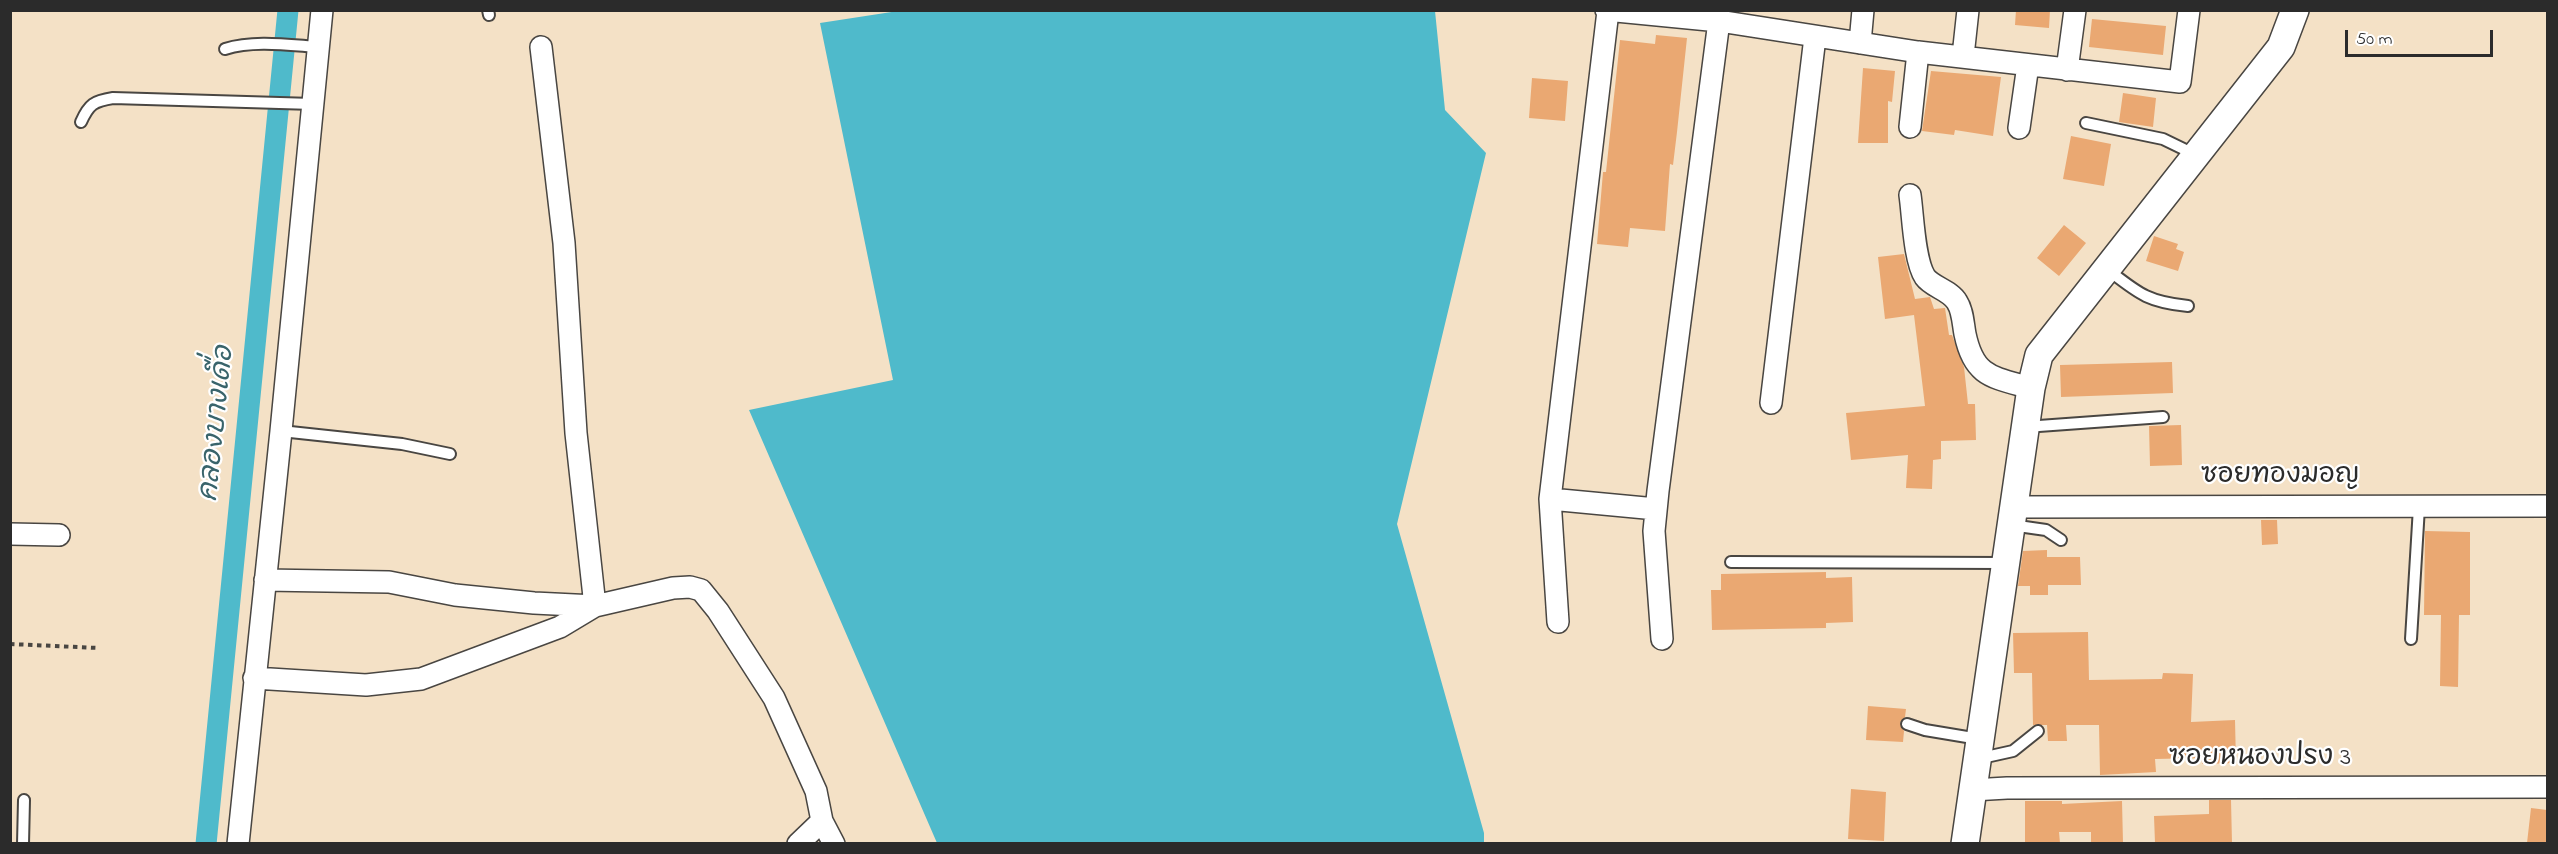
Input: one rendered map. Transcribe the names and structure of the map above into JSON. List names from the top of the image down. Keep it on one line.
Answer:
{"streets":{"street":["ซอยทองมอญ","ซอยหนองปรง 3"]},"water":["คลองบางเดื่อ"],"scale_bar":"50 m"}
